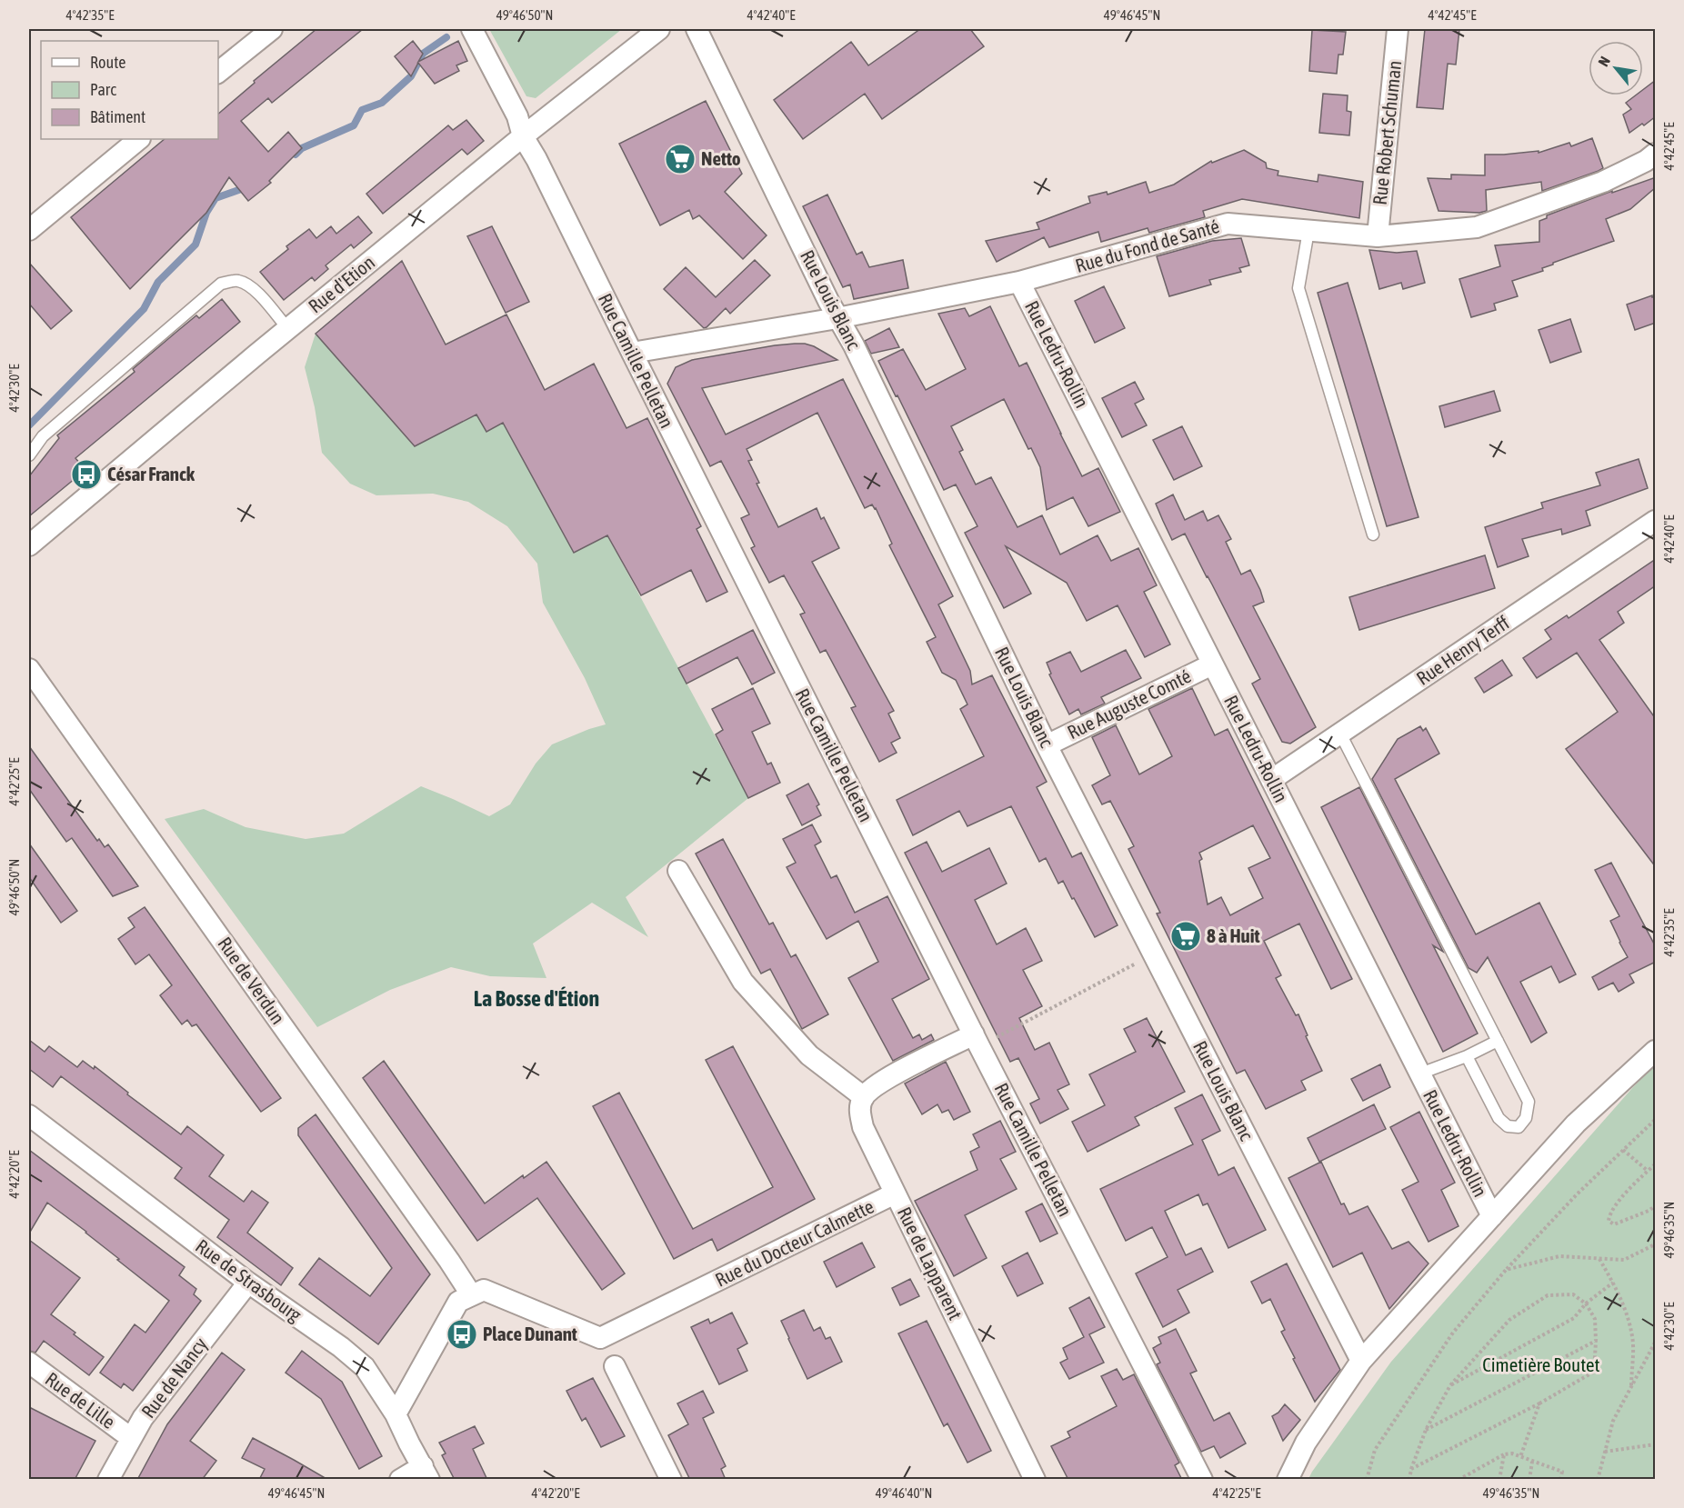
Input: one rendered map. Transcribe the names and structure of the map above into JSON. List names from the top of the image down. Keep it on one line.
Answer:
{"streets":{"street":["Rue Robert Schuman","Rue du Fond de Santé","Rue d'Etion","Rue Louis Blanc","Rue Ledru-Rollin","Rue Camille Pelletan","Rue Henry Terff","Rue Auguste Comté","Rue de Verdun","Rue du Docteur Calmette","Rue de Lapparent","Rue de Strasbourg","Rue de Nancy","Rue de Lille"]},"crossings":[["Rue Robert Schuman","Rue du Fond de Santé"],["Rue du Fond de Santé","Rue Louis Blanc"],["Rue du Fond de Santé","Rue Ledru-Rollin"],["Rue du Fond de Santé","Rue Camille Pelletan"],["Rue d'Etion","Rue Camille Pelletan"],["Rue Louis Blanc","Rue Auguste Comté"],["Rue Ledru-Rollin","Rue Henry Terff"],["Rue Ledru-Rollin","Rue Auguste Comté"],["Rue de Verdun","Rue du Docteur Calmette"],["Rue du Docteur Calmette","Rue de Lapparent"],["Rue de Strasbourg","Rue de Nancy"],["Rue de Nancy","Rue de Lille"]],"districts":["La Bosse d'Étion"],"parks":["Cimetière Boutet"],"places":{"supermarket":["Netto","8 à Huit"],"bus stop":["César Franck","Place Dunant"]},"legend":["Route","Parc","Bâtiment"],"north":"top left","coordinates":["4°42'35\"E","49°46'50\"N","4°42'40\"E","49°46'45\"N","4°42'45\"E","4°42'30\"E","4°42'25\"E","4°42'20\"E","49°46'35\"N","49°46'40\"N"]}
